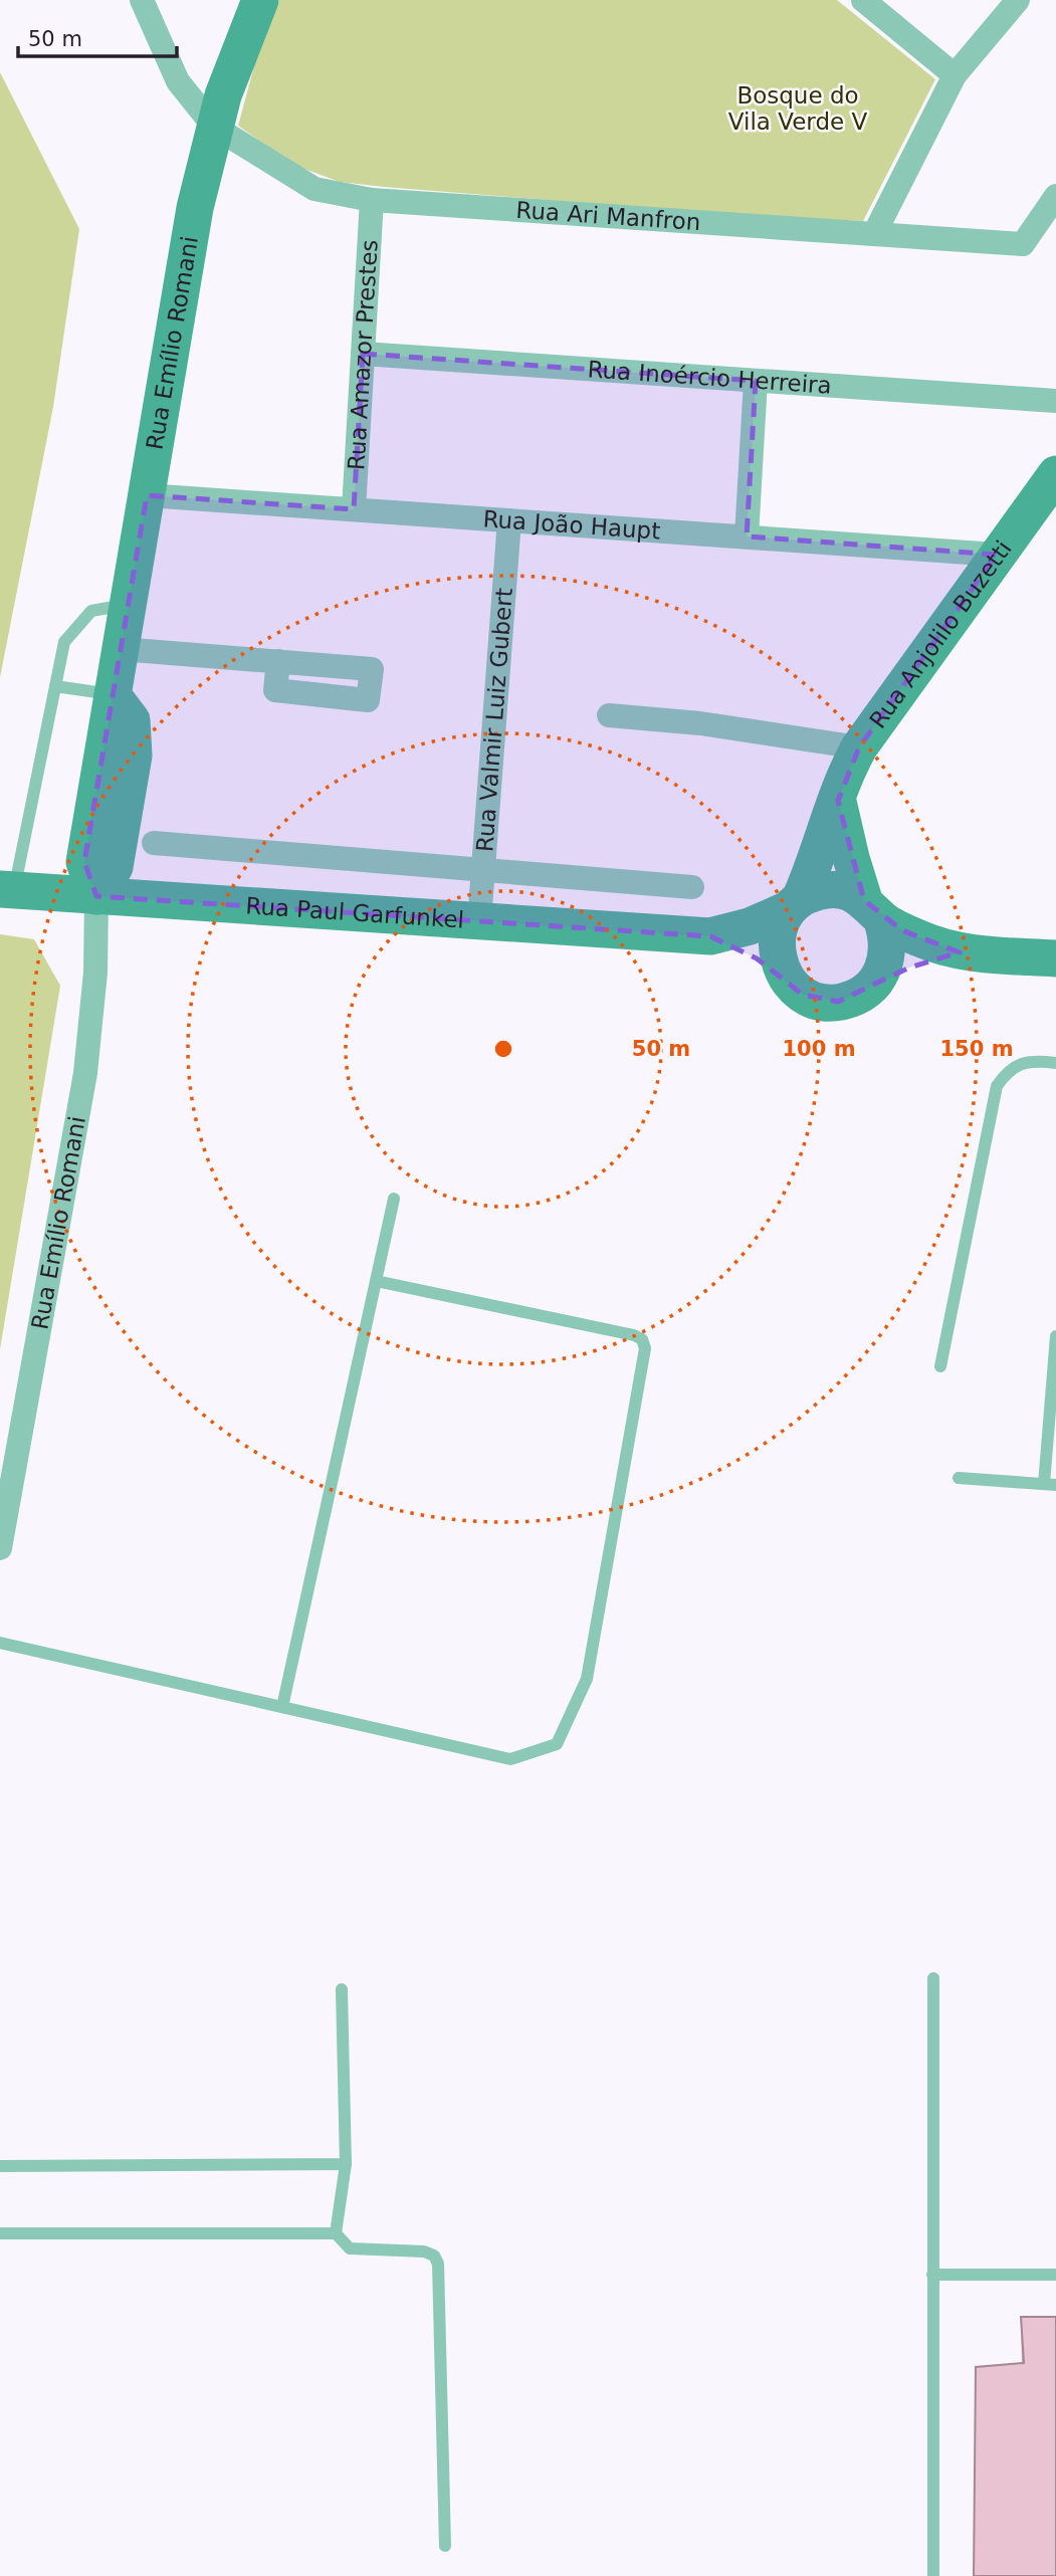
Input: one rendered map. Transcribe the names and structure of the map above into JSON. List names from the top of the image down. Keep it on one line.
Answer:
{"streets":{"main road":["Rua Emílio Romani","Rua Anjolilo Buzetti","Rua Paul Garfunkel"],"street":["Rua Ari Manfron","Rua Amazor Prestes","Rua Inoércio Herreira","Rua João Haupt","Rua Valmir Luiz Gubert"]},"crossings":[["Rua Ari Manfron","Rua Emílio Romani"],["Rua Ari Manfron","Rua Amazor Prestes"],["Rua Emílio Romani","Rua João Haupt"],["Rua Emílio Romani","Rua Paul Garfunkel"],["Rua Amazor Prestes","Rua Inoércio Herreira"],["Rua Amazor Prestes","Rua João Haupt"],["Rua João Haupt","Rua Anjolilo Buzetti"],["Rua João Haupt","Rua Valmir Luiz Gubert"],["Rua Anjolilo Buzetti","Rua Paul Garfunkel"],["Rua Valmir Luiz Gubert","Rua Paul Garfunkel"]],"parks":["Bosque do Vila Verde V"],"scale_bar":"50 m","rings":["50 m","100 m","150 m"]}
